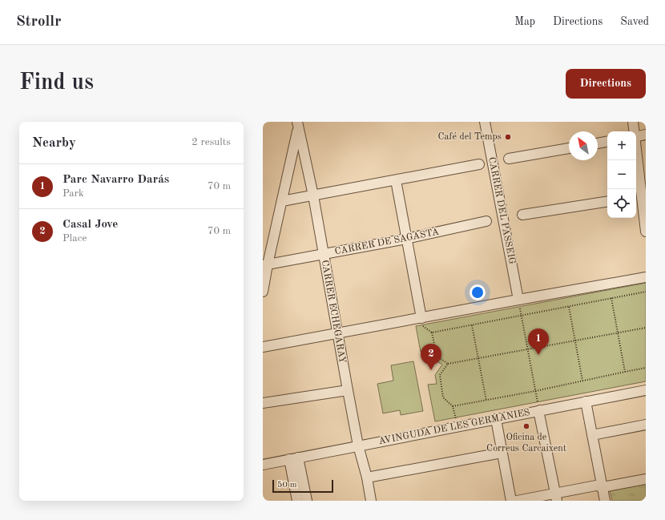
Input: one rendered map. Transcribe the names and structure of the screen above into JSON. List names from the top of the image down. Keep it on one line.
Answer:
{"streets":{"street":["CARRER DEL PASSEIG","CARRER DE SAGASTA","CARRER ECHEGARAY","AVINGUDA DE LES GERMANIES"]},"crossings":[["CARRER DE SAGASTA","CARRER ECHEGARAY"],["CARRER ECHEGARAY","AVINGUDA DE LES GERMANIES"]],"places":["Café del Temps","Oficina de Correus Carcaixent"],"scale_bar":"50 m","north":"top left","page":{"header":"Strollr","nav":["Map","Directions","Saved"],"buttons":"Directions","title":"Find us","heading":["Nearby","2 results"],"map_buttons":["+","−"],"list":[{"mark":"1","name":"Parc Navarro Darás","note":"Park","value":"70 m"},{"mark":"2","name":"Casal Jove","note":"Place","value":"70 m"}],"pins":["1","2"],"scale":"50 m"}}
